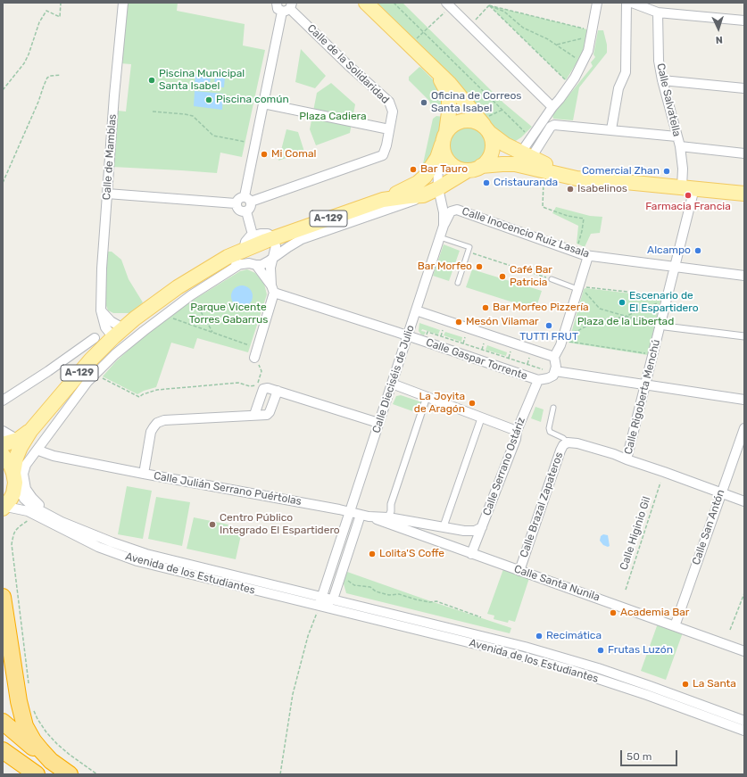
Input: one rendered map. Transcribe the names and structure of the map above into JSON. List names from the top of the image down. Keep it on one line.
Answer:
{"streets":{"main road":["A-129"],"street":["Calle de la Solidaridad","Calle Salvatella","Calle de Mamblas","Calle Inocencio Ruiz Lasala","Calle Gaspar Torrente","Calle Dieciséis de Julio","Calle Rigoberta Menchú","Calle Serrano Ostáriz","Calle Julián Serrano Puértolas","Calle Brazal Zapateros","Calle San Antón","Avenida de los Estudiantes","Calle Santa Nunila"],"path":["Calle Higinio Gil"]},"crossings":[["Calle Salvatella","Calle Rigoberta Menchú"],["Calle de Mamblas","A-129"],["A-129","Calle Dieciséis de Julio"],["A-129","Avenida de los Estudiantes"],["Calle Inocencio Ruiz Lasala","Calle Dieciséis de Julio"],["Calle Inocencio Ruiz Lasala","Calle Rigoberta Menchú"],["Calle Gaspar Torrente","Calle Dieciséis de Julio"],["Calle Gaspar Torrente","Calle Serrano Ostáriz"],["Calle Dieciséis de Julio","Calle Julián Serrano Puértolas"],["Calle Dieciséis de Julio","Avenida de los Estudiantes"],["Calle Serrano Ostáriz","Calle Julián Serrano Puértolas"],["Calle Serrano Ostáriz","Calle Santa Nunila"],["Calle Julián Serrano Puértolas","Calle Santa Nunila"],["Calle Brazal Zapateros","Calle Santa Nunila"],["Calle San Antón","Calle Santa Nunila"]],"parks":["Plaza Cadiera","Parque Vicente Torres Gabarrus","Plaza de la Libertad"],"places":["Piscina Municipal Santa Isabel","Piscina común","Oficina de Correos Santa Isabel","Mi Comal","Bar Tauro","Comercial Zhan","Cristauranda","Isabelinos","Farmacia Francia","Alcampo","Bar Morfeo","Café Bar Patricia","Escenario de El Espartidero","Bar Morfeo Pizzería","Mesón Vilamar","TUTTI FRUT","La Joyita de Aragón","Centro Público Integrado El Espartidero","Lolita'S Coffe","Academia Bar","Recimática","Frutas Luzón","La Santa"],"scale_bar":"50 m","north":"bottom"}
